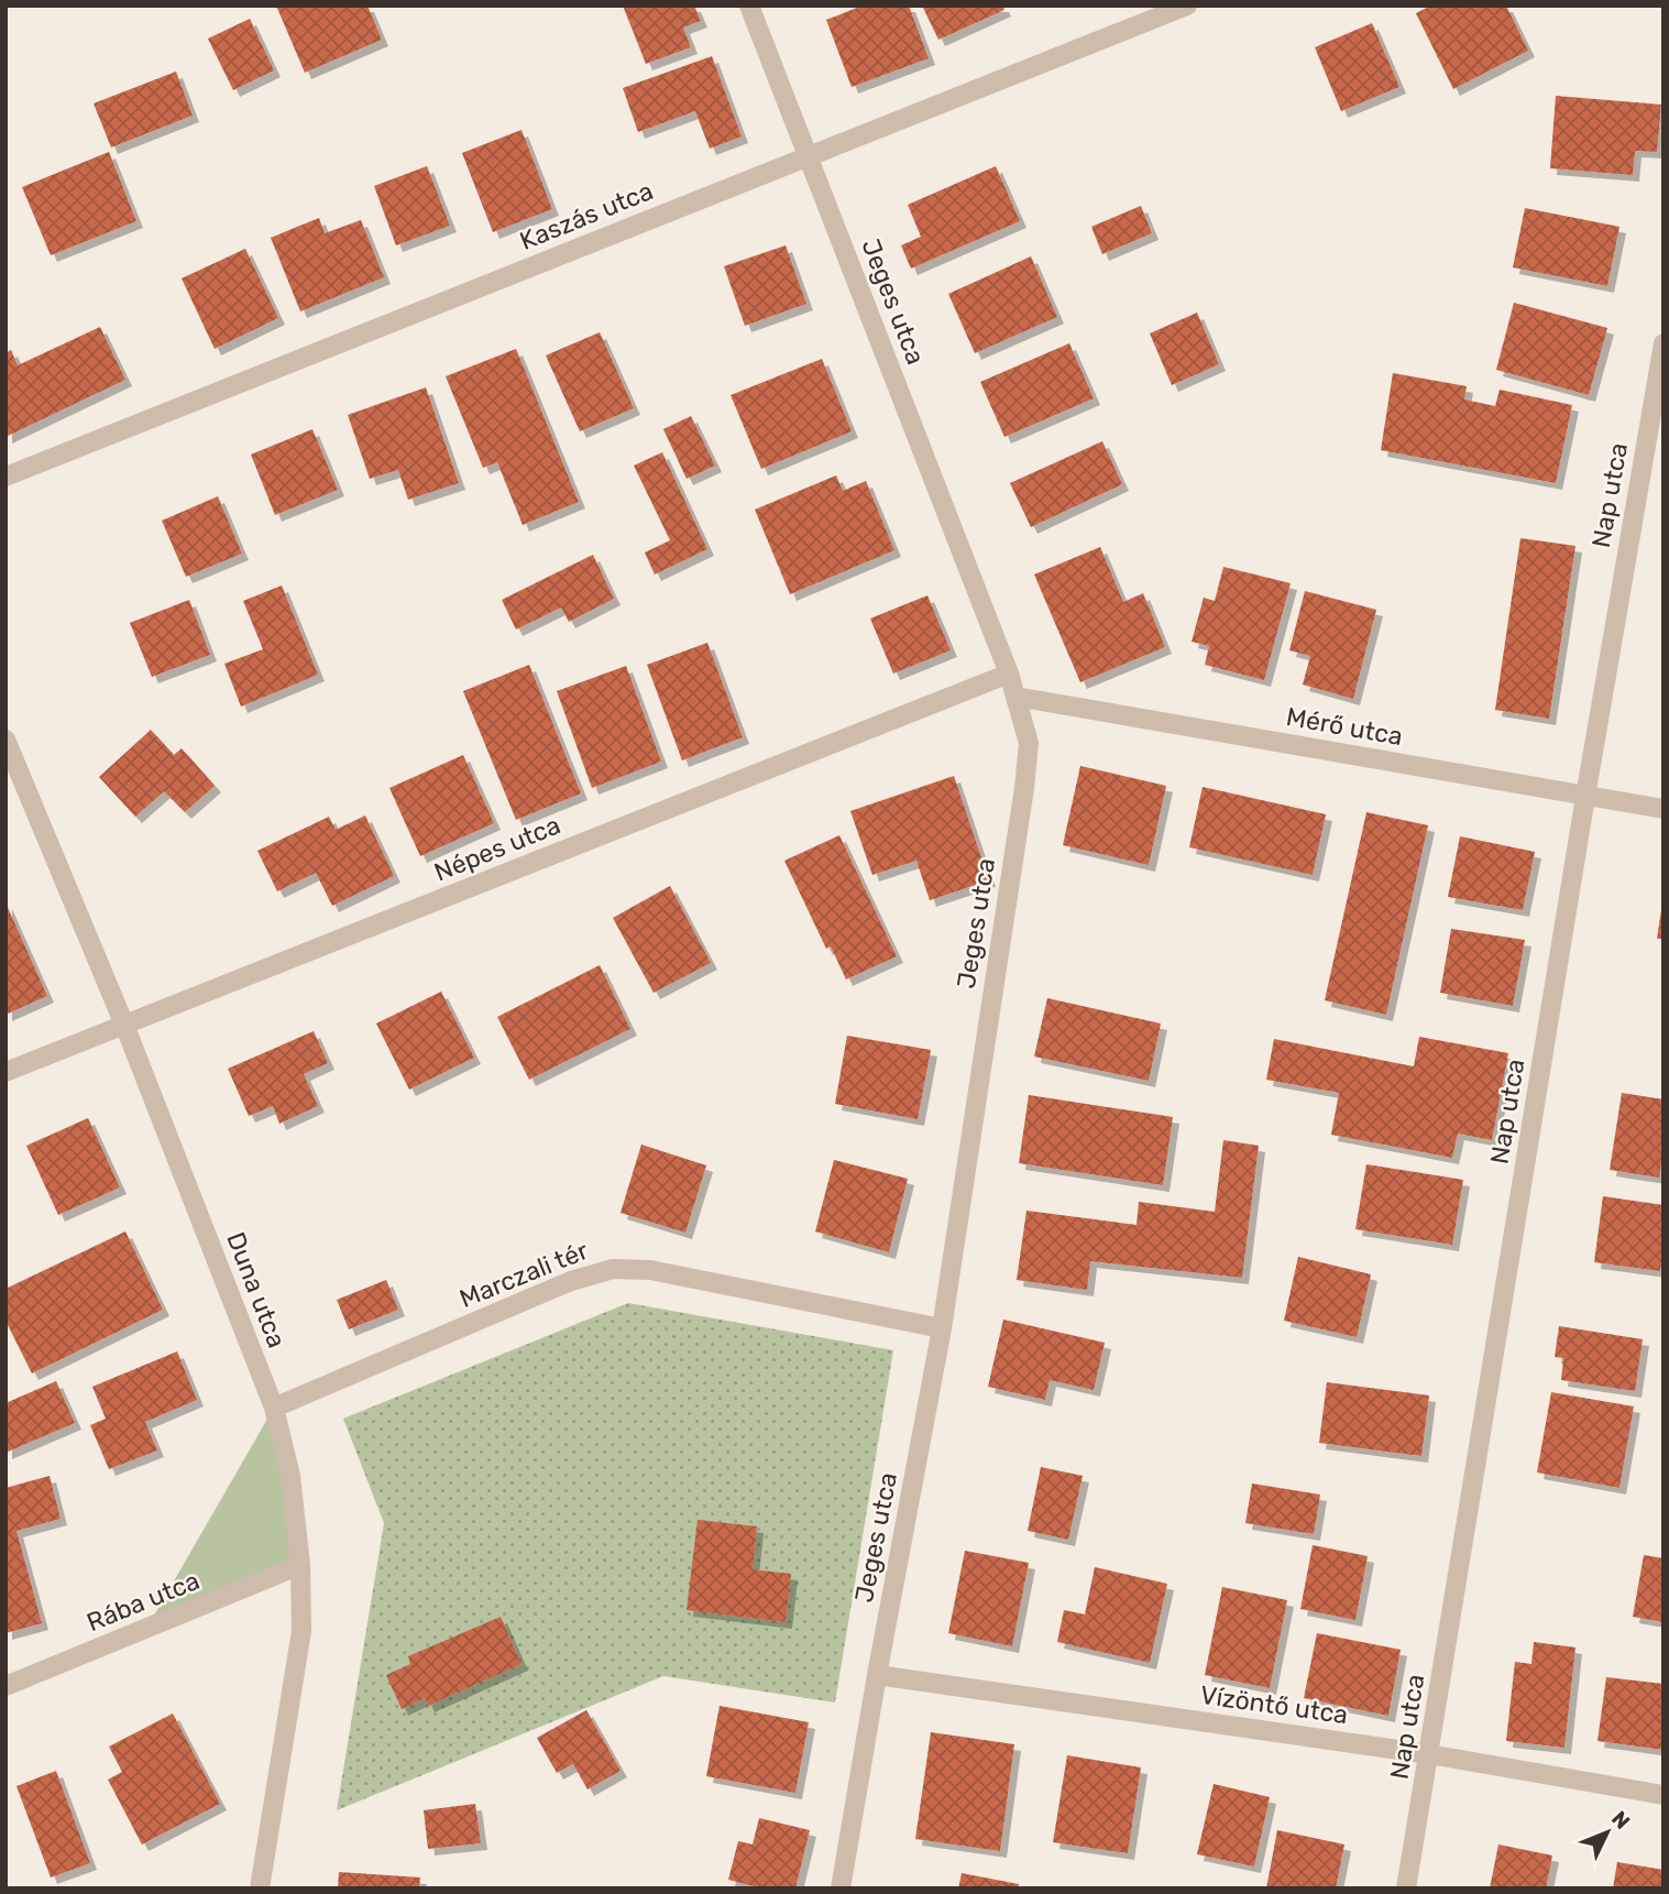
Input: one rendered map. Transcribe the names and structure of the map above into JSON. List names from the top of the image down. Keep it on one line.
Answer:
{"streets":{"street":["Kaszás utca","Jeges utca","Nap utca","Mérő utca","Népes utca","Marczali tér","Duna utca","Rába utca","Vízöntő utca"]},"crossings":[["Kaszás utca","Jeges utca"],["Jeges utca","Mérő utca"],["Jeges utca","Népes utca"],["Jeges utca","Marczali tér"],["Jeges utca","Vízöntő utca"],["Nap utca","Mérő utca"],["Nap utca","Vízöntő utca"],["Népes utca","Duna utca"],["Marczali tér","Duna utca"],["Duna utca","Rába utca"]],"north":"top right"}
